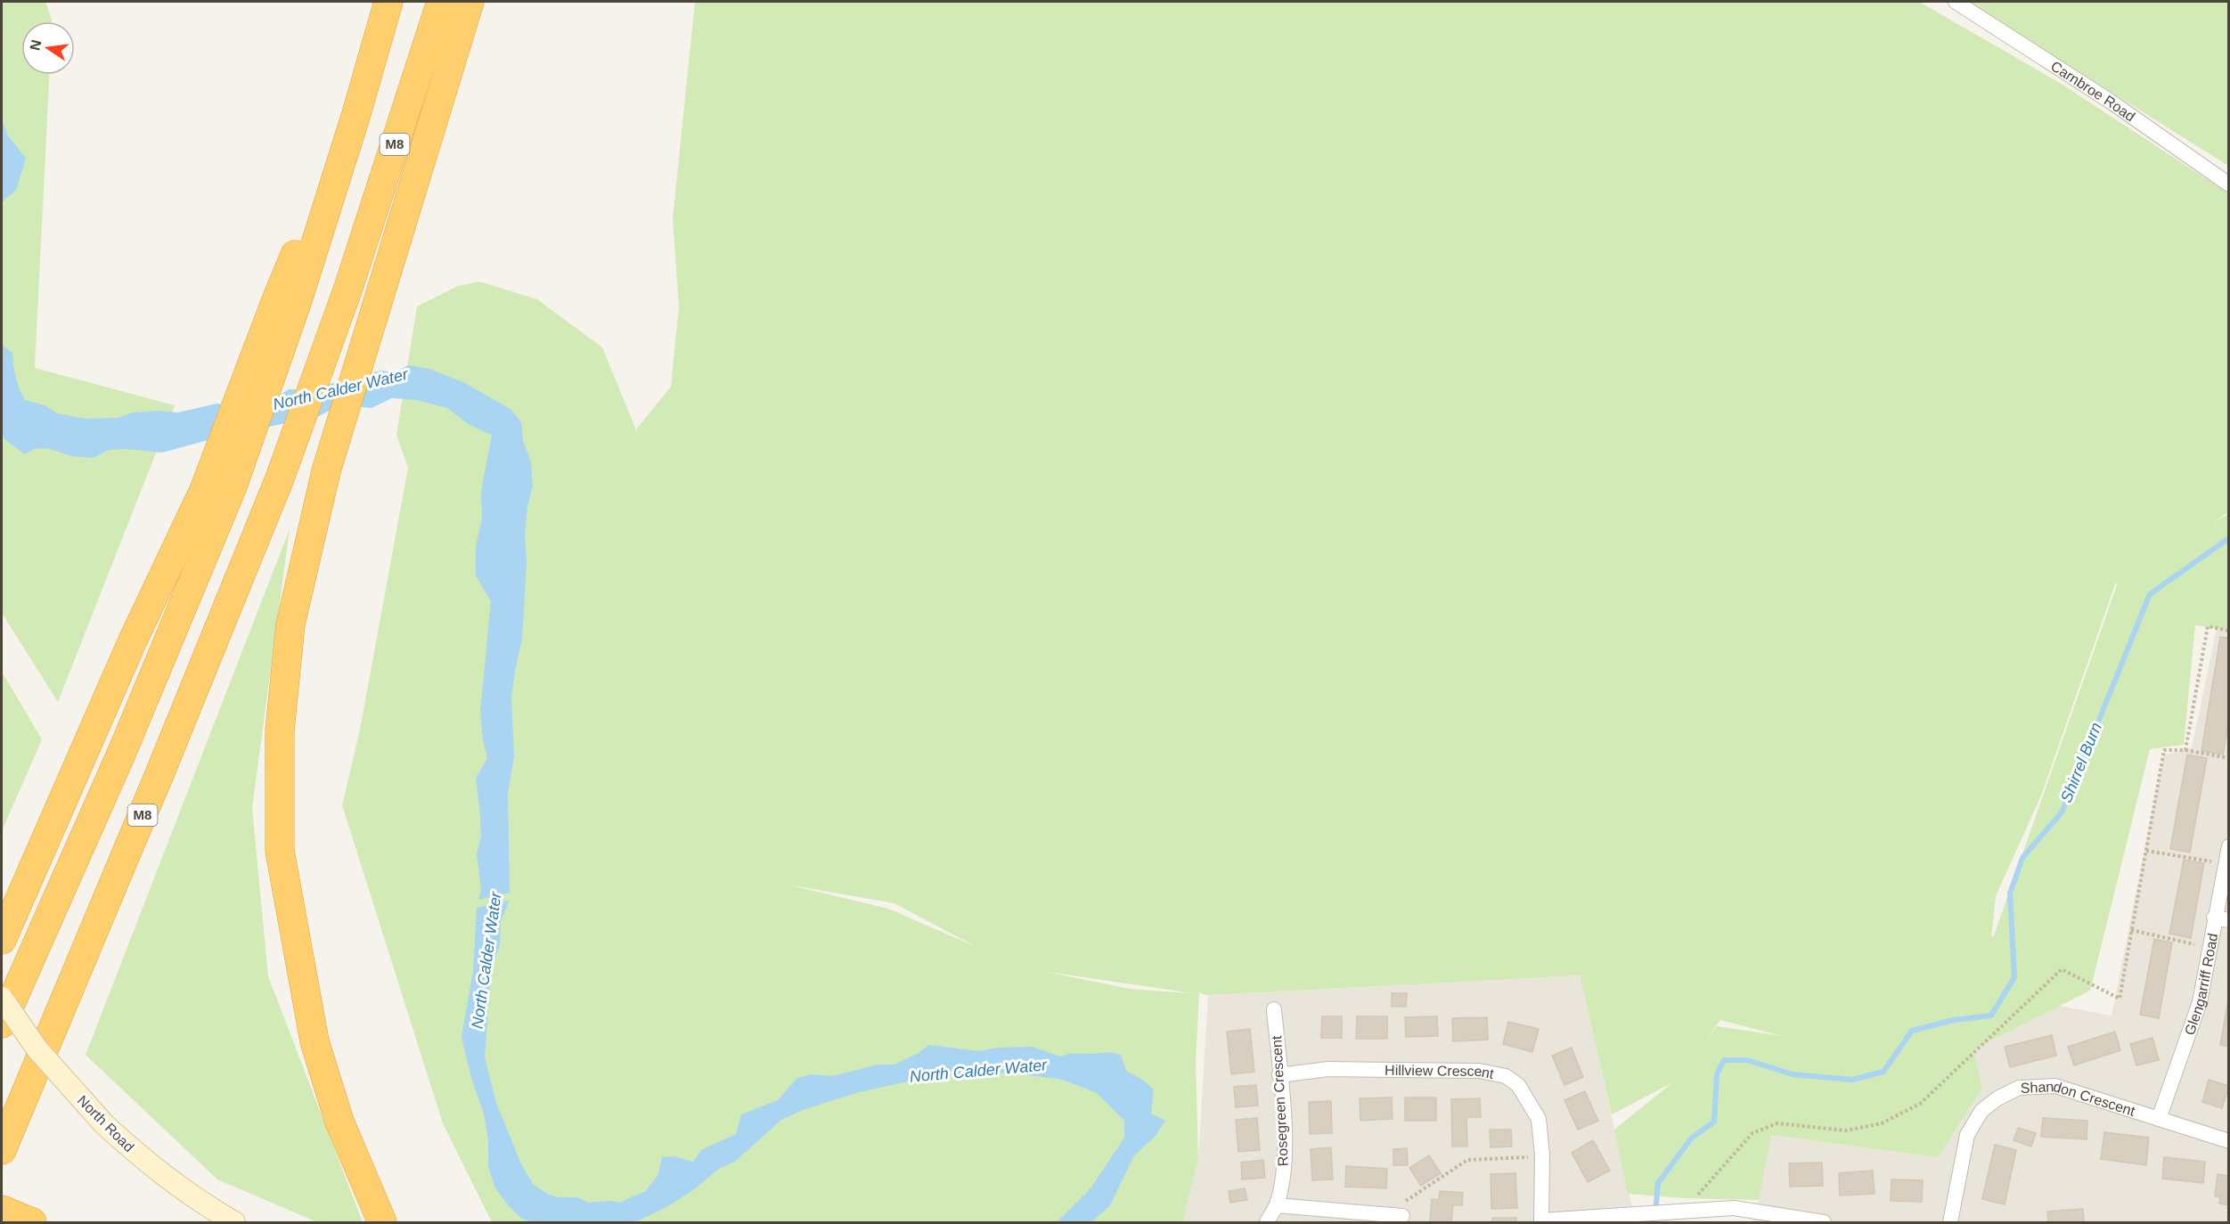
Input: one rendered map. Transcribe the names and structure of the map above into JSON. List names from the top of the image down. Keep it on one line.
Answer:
{"streets":{"highway":["M8"],"main road":["North Road"],"street":["Carnbroe Road","Glengarriff Road","Hillview Crescent","Rosegreen Crescent","Shandon Crescent"]},"crossings":[["Glengarriff Road","Shandon Crescent"],["Hillview Crescent","Rosegreen Crescent"]],"water":["North Calder Water","Shirrel Burn"],"north":"left"}
